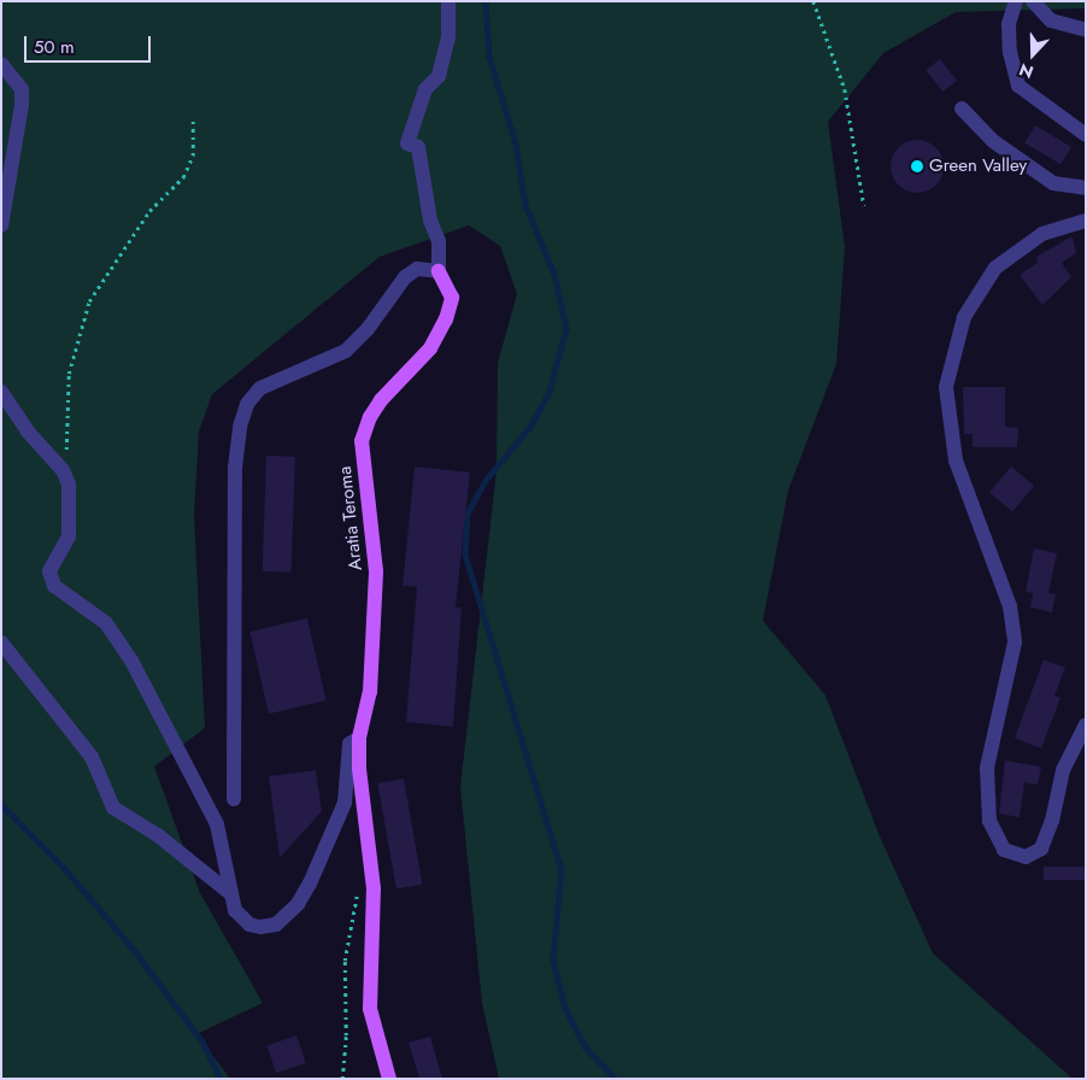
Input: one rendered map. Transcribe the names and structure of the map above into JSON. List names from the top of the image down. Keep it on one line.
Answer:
{"streets":{"main road":["Aratia Teroma"]},"places":["Green Valley"],"scale_bar":"50 m","north":"bottom"}
